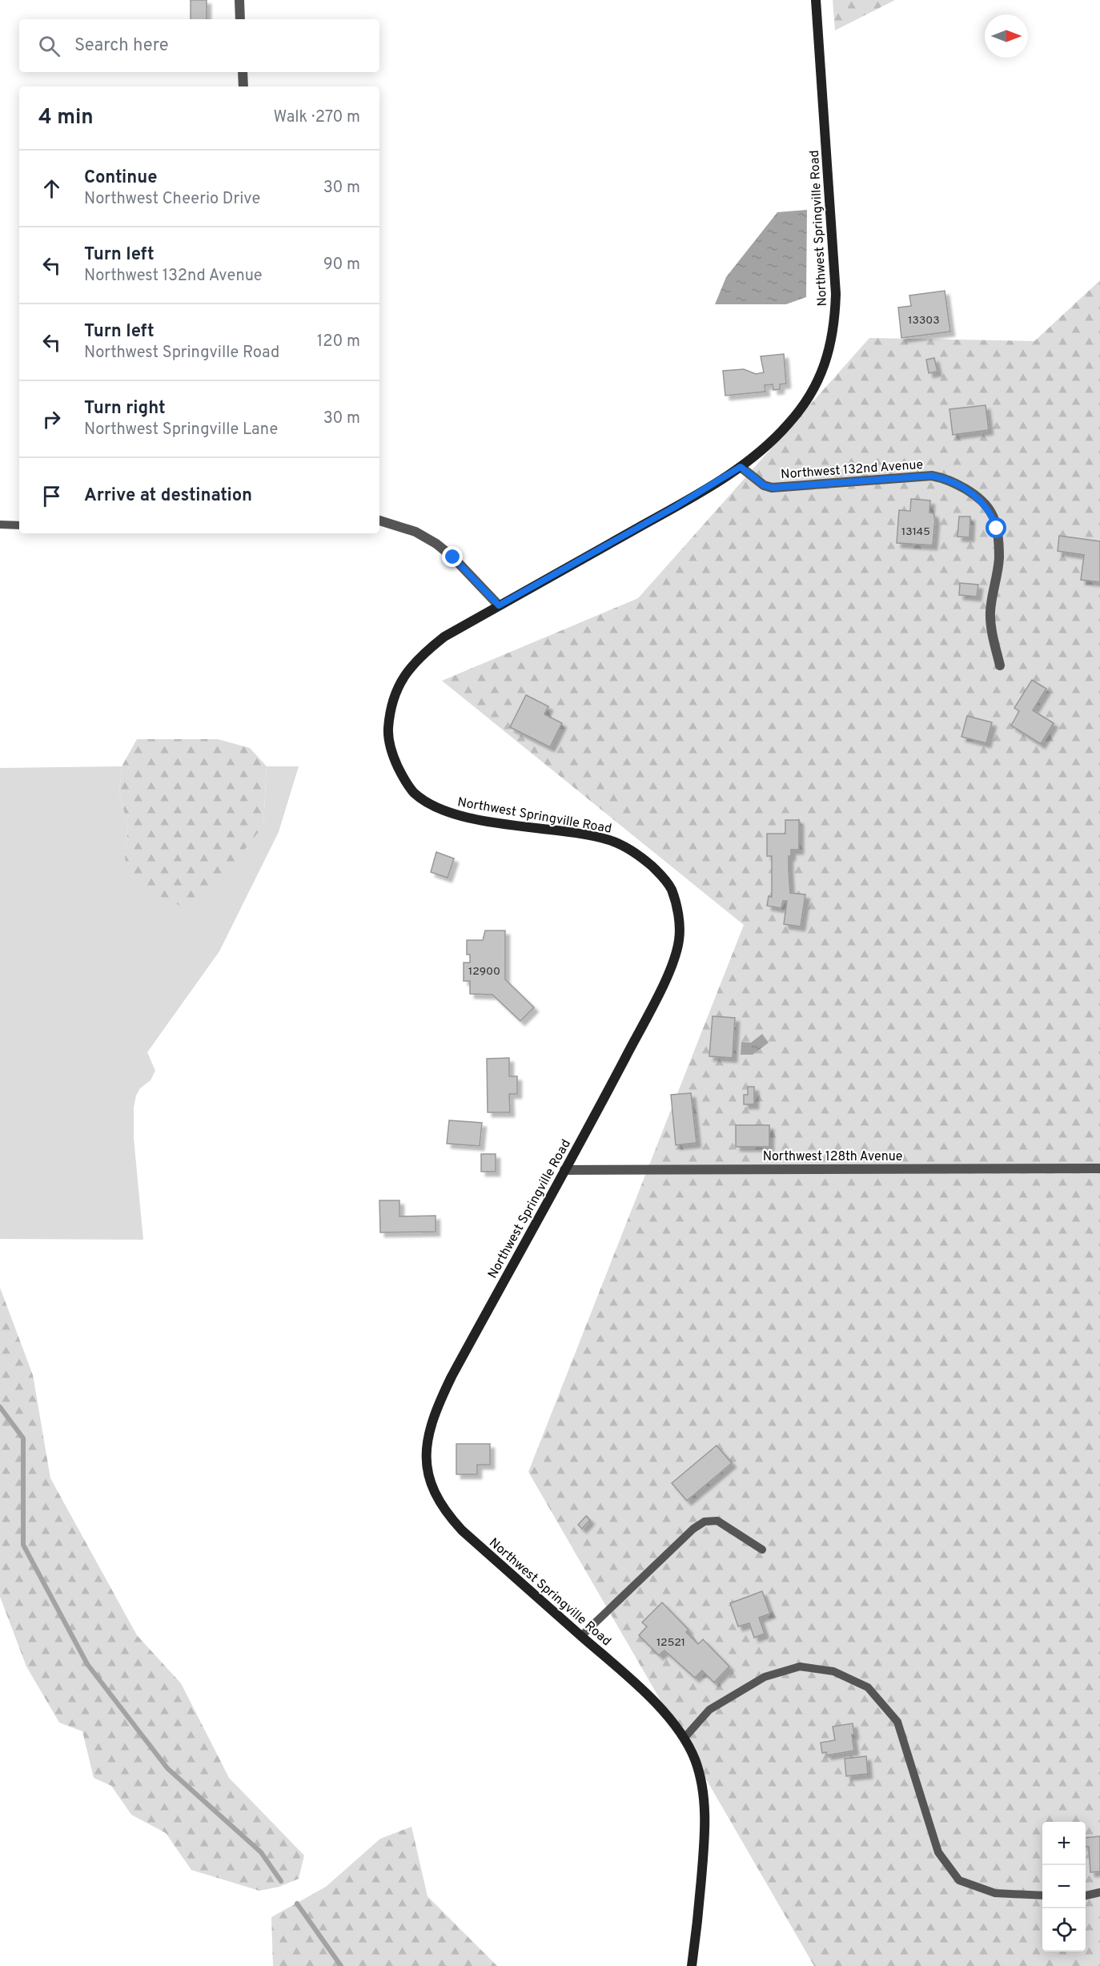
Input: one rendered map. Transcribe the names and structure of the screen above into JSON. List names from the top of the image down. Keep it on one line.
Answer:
{"streets":{"street":["Northwest Springville Road","Northwest 132nd Avenue","Northwest 128th Avenue"]},"crossings":[["Northwest Springville Road","Northwest 132nd Avenue"],["Northwest Springville Road","Northwest 128th Avenue"]],"house_numbers":["13303","13145","12900","12521"],"north":"right","page":{"search":"Search here","heading":["4 min","Walk · 270 m"],"list":[["Continue","Northwest Cheerio Drive","30 m"],["Turn left","Northwest 132nd Avenue","90 m"],["Turn left","Northwest Springville Road","120 m"],["Turn right","Northwest Springville Lane","30 m"],"Arrive at destination"],"map_buttons":["+","−"]}}
